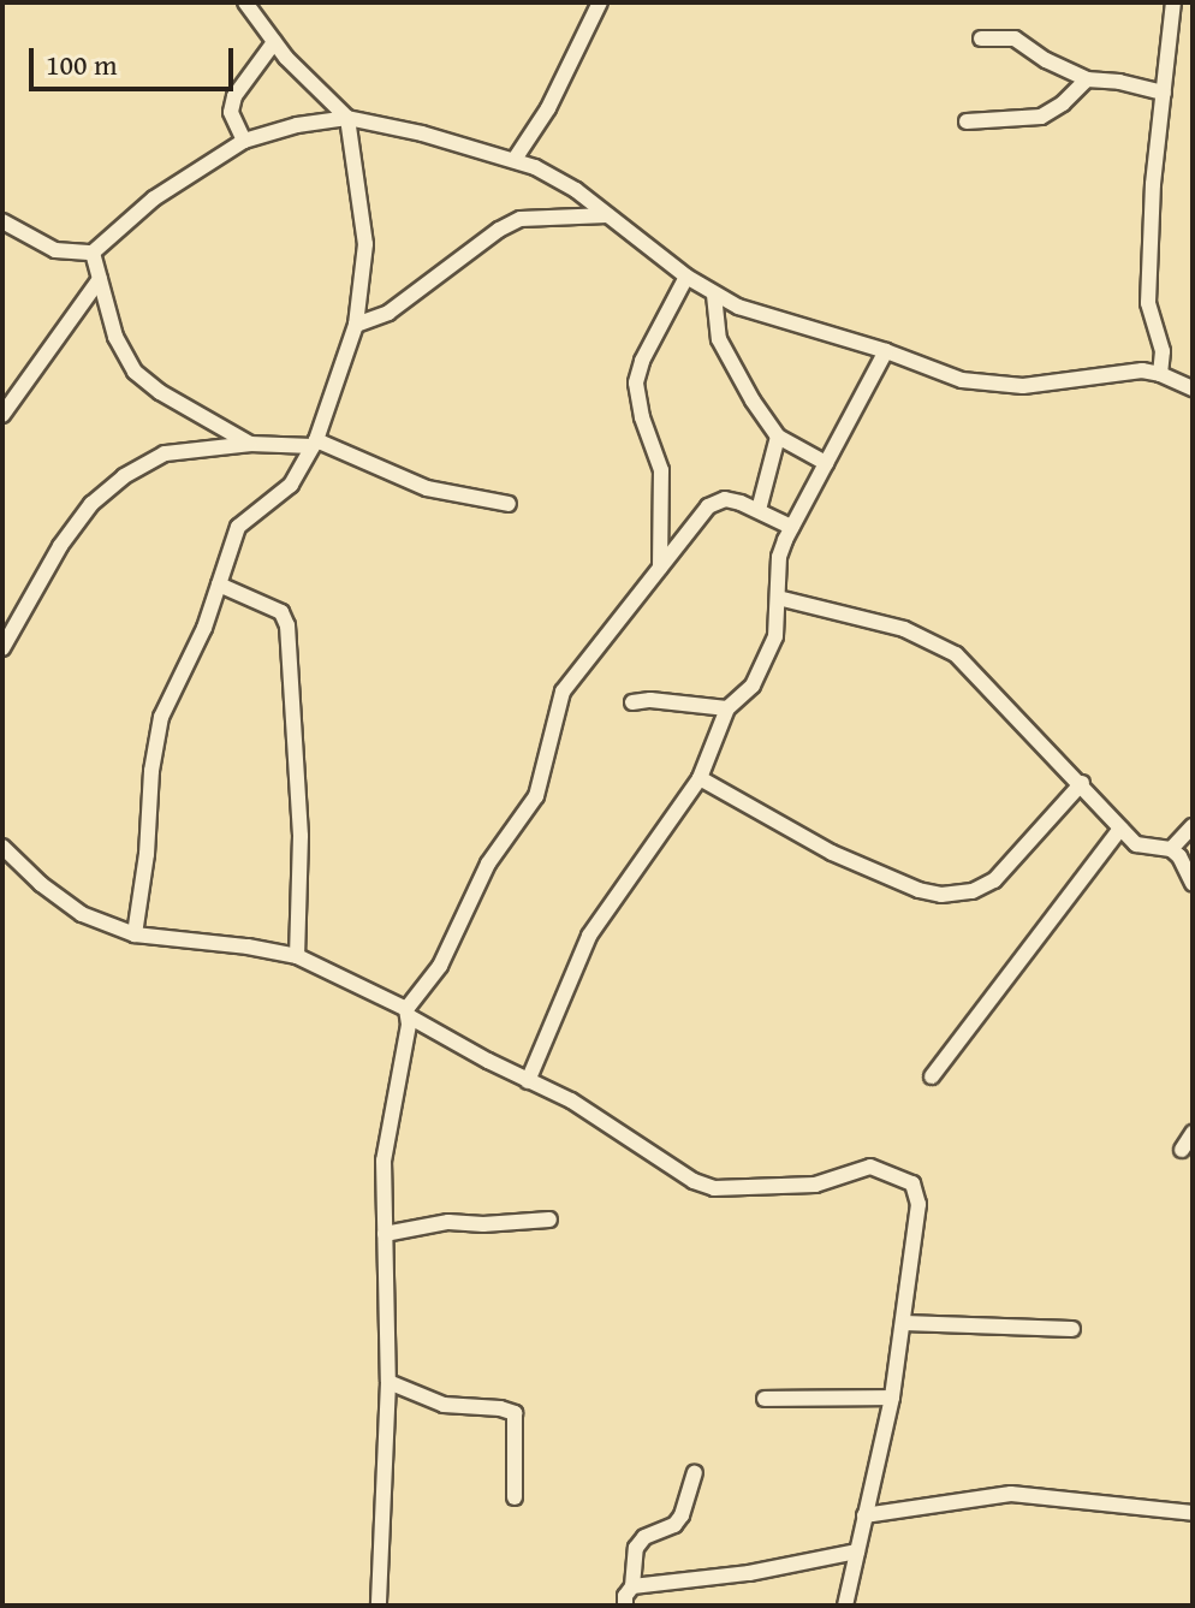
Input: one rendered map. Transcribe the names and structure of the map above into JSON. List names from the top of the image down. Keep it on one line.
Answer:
{"scale_bar":"100 m"}
